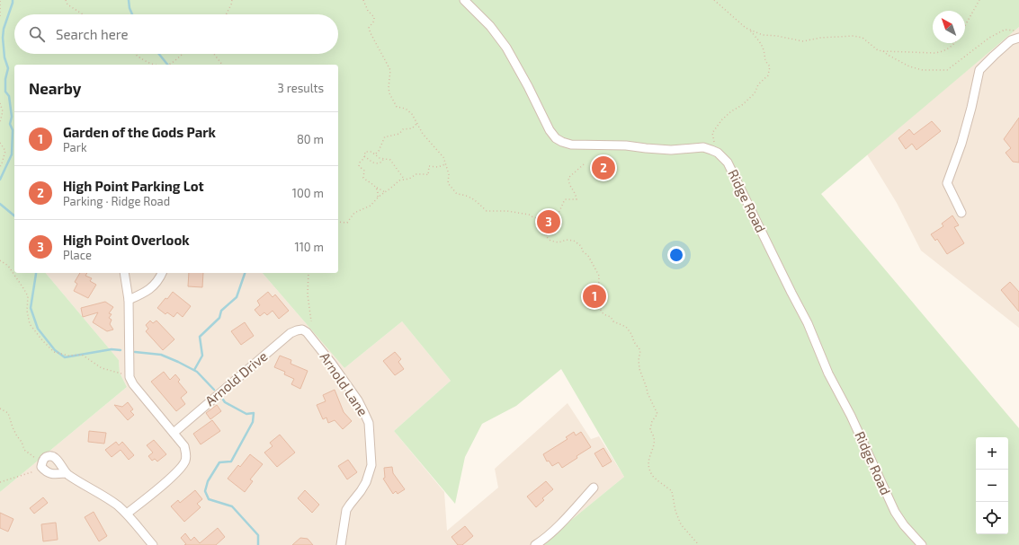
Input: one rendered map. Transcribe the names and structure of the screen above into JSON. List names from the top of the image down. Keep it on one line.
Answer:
{"streets":{"street":["Ridge Road","Arnold Drive","Arnold Lane"]},"crossings":[["Arnold Drive","Arnold Lane"]],"north":"top left","page":{"search":"Search here","heading":["Nearby","3 results"],"list":[{"mark":"1","name":"Garden of the Gods Park","note":"Park","value":"80 m"},{"mark":"2","name":"High Point Parking Lot","note":"Parking · Ridge Road","value":"100 m"},{"mark":"3","name":"High Point Overlook","note":"Place","value":"110 m"}],"pins":["2","3","1"],"map_buttons":["+","−"]}}
